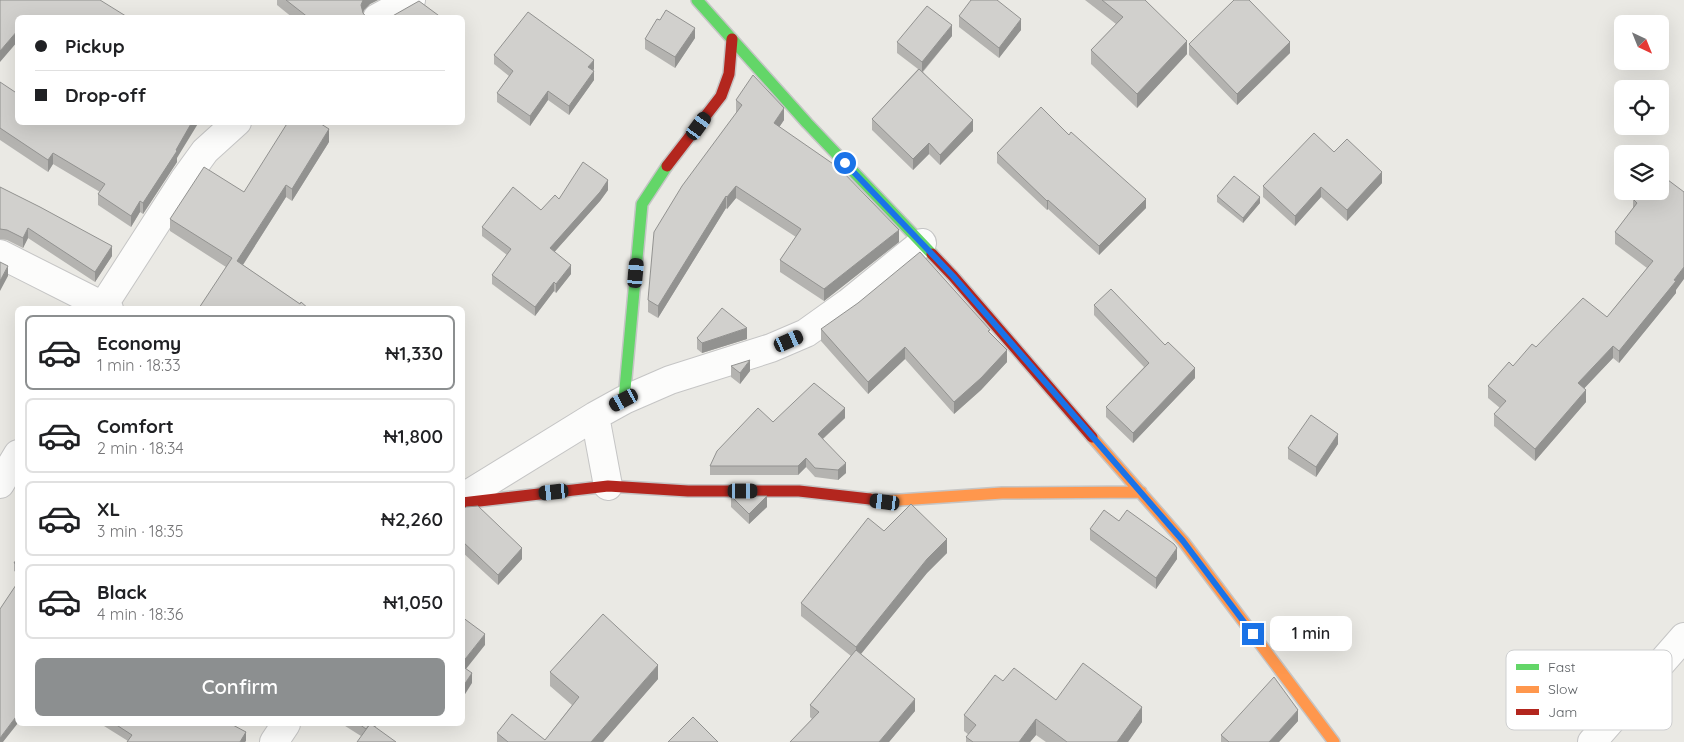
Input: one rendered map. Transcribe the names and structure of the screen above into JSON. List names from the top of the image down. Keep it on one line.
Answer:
{"legend":["Fast","Slow","Jam"],"north":"bottom right","page":{"banner":["Pickup","Drop-off"],"list":[{"name":"Economy","note":"1 min · 18:33","value":"₦1,330"},{"name":"Comfort","note":"2 min · 18:34","value":"₦1,800"},{"name":"XL","note":"3 min · 18:35","value":"₦2,260"},{"name":"Black","note":"4 min · 18:36","value":"₦1,050"}],"bubble":"1 min","buttons":"Confirm"}}
